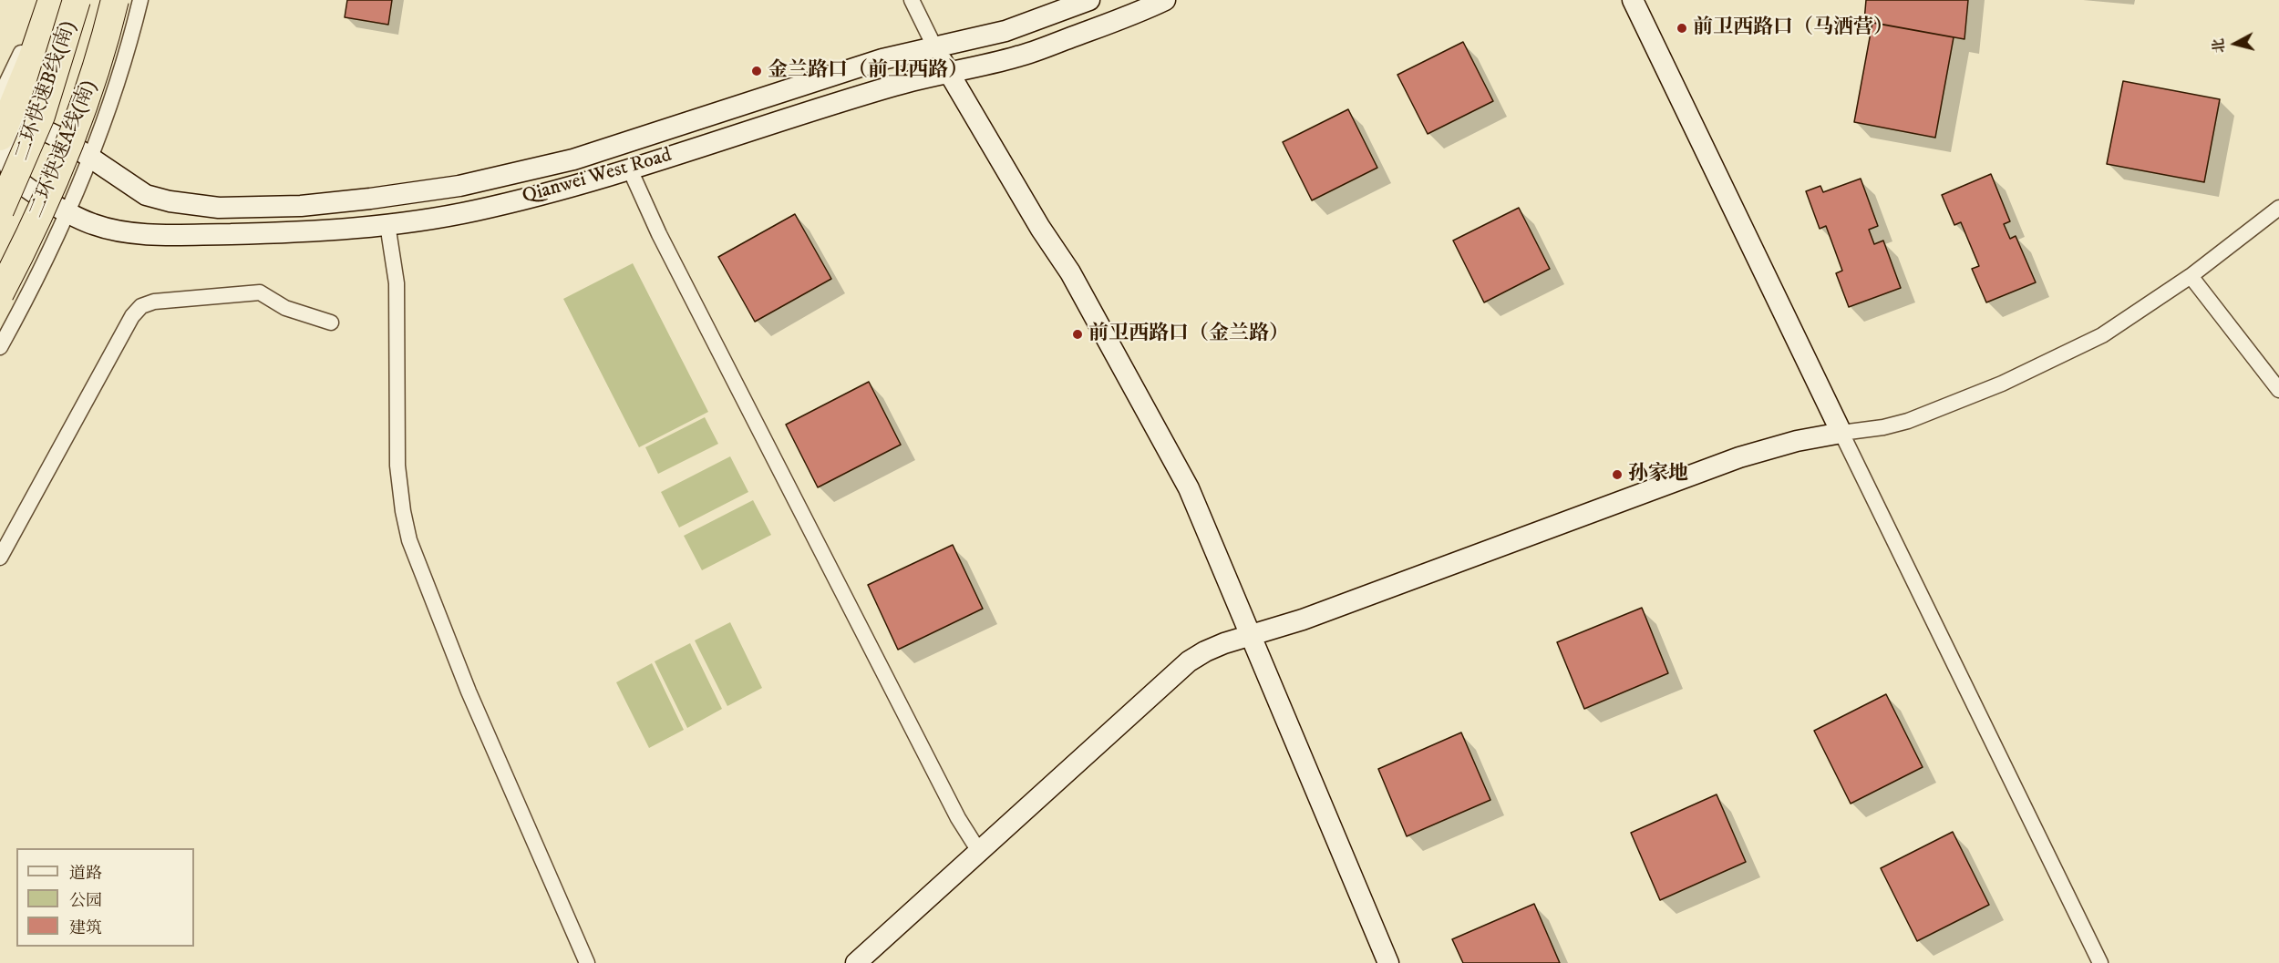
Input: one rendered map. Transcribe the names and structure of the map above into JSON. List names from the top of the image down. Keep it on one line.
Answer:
{"streets":{"highway":["二环快速B线(南)","二环快速A线(南)"],"street":["Qianwei West Road"]},"places":["前卫西路口（马洒营）","金兰路口（前卫西路）","前卫西路口（金兰路）","孙家地"],"legend":["道路","公园","建筑"],"north":"left"}
